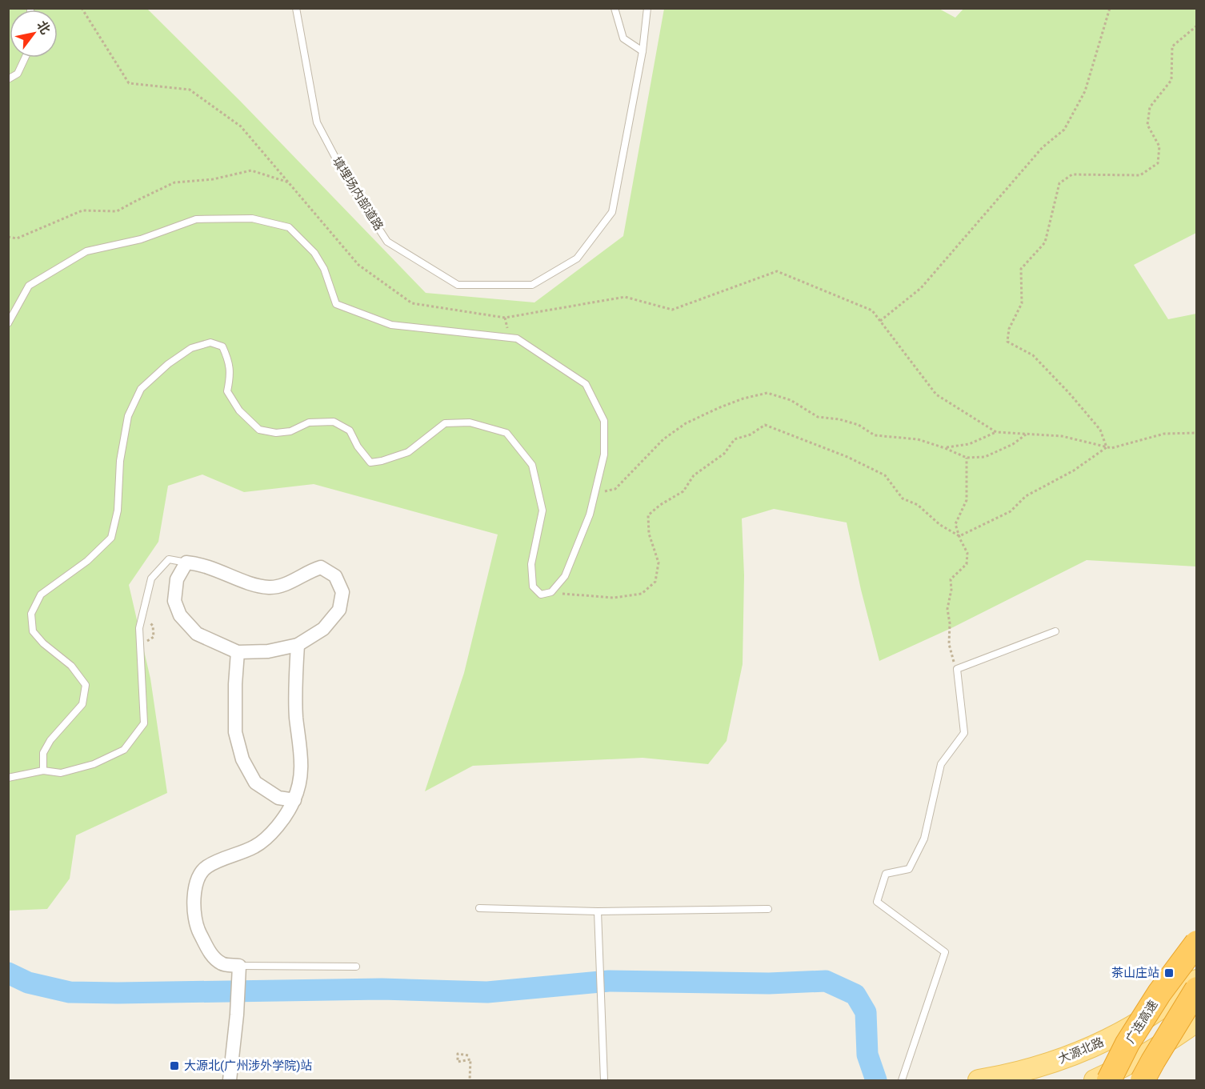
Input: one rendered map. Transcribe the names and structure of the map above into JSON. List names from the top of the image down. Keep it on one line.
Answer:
{"streets":{"highway":["广连高速"],"main road":["大源北路"],"lane":["填埋场内部道路"]},"places":{"transit":["茶山庄站","大源北(广州涉外学院)站"]},"north":"top right"}
